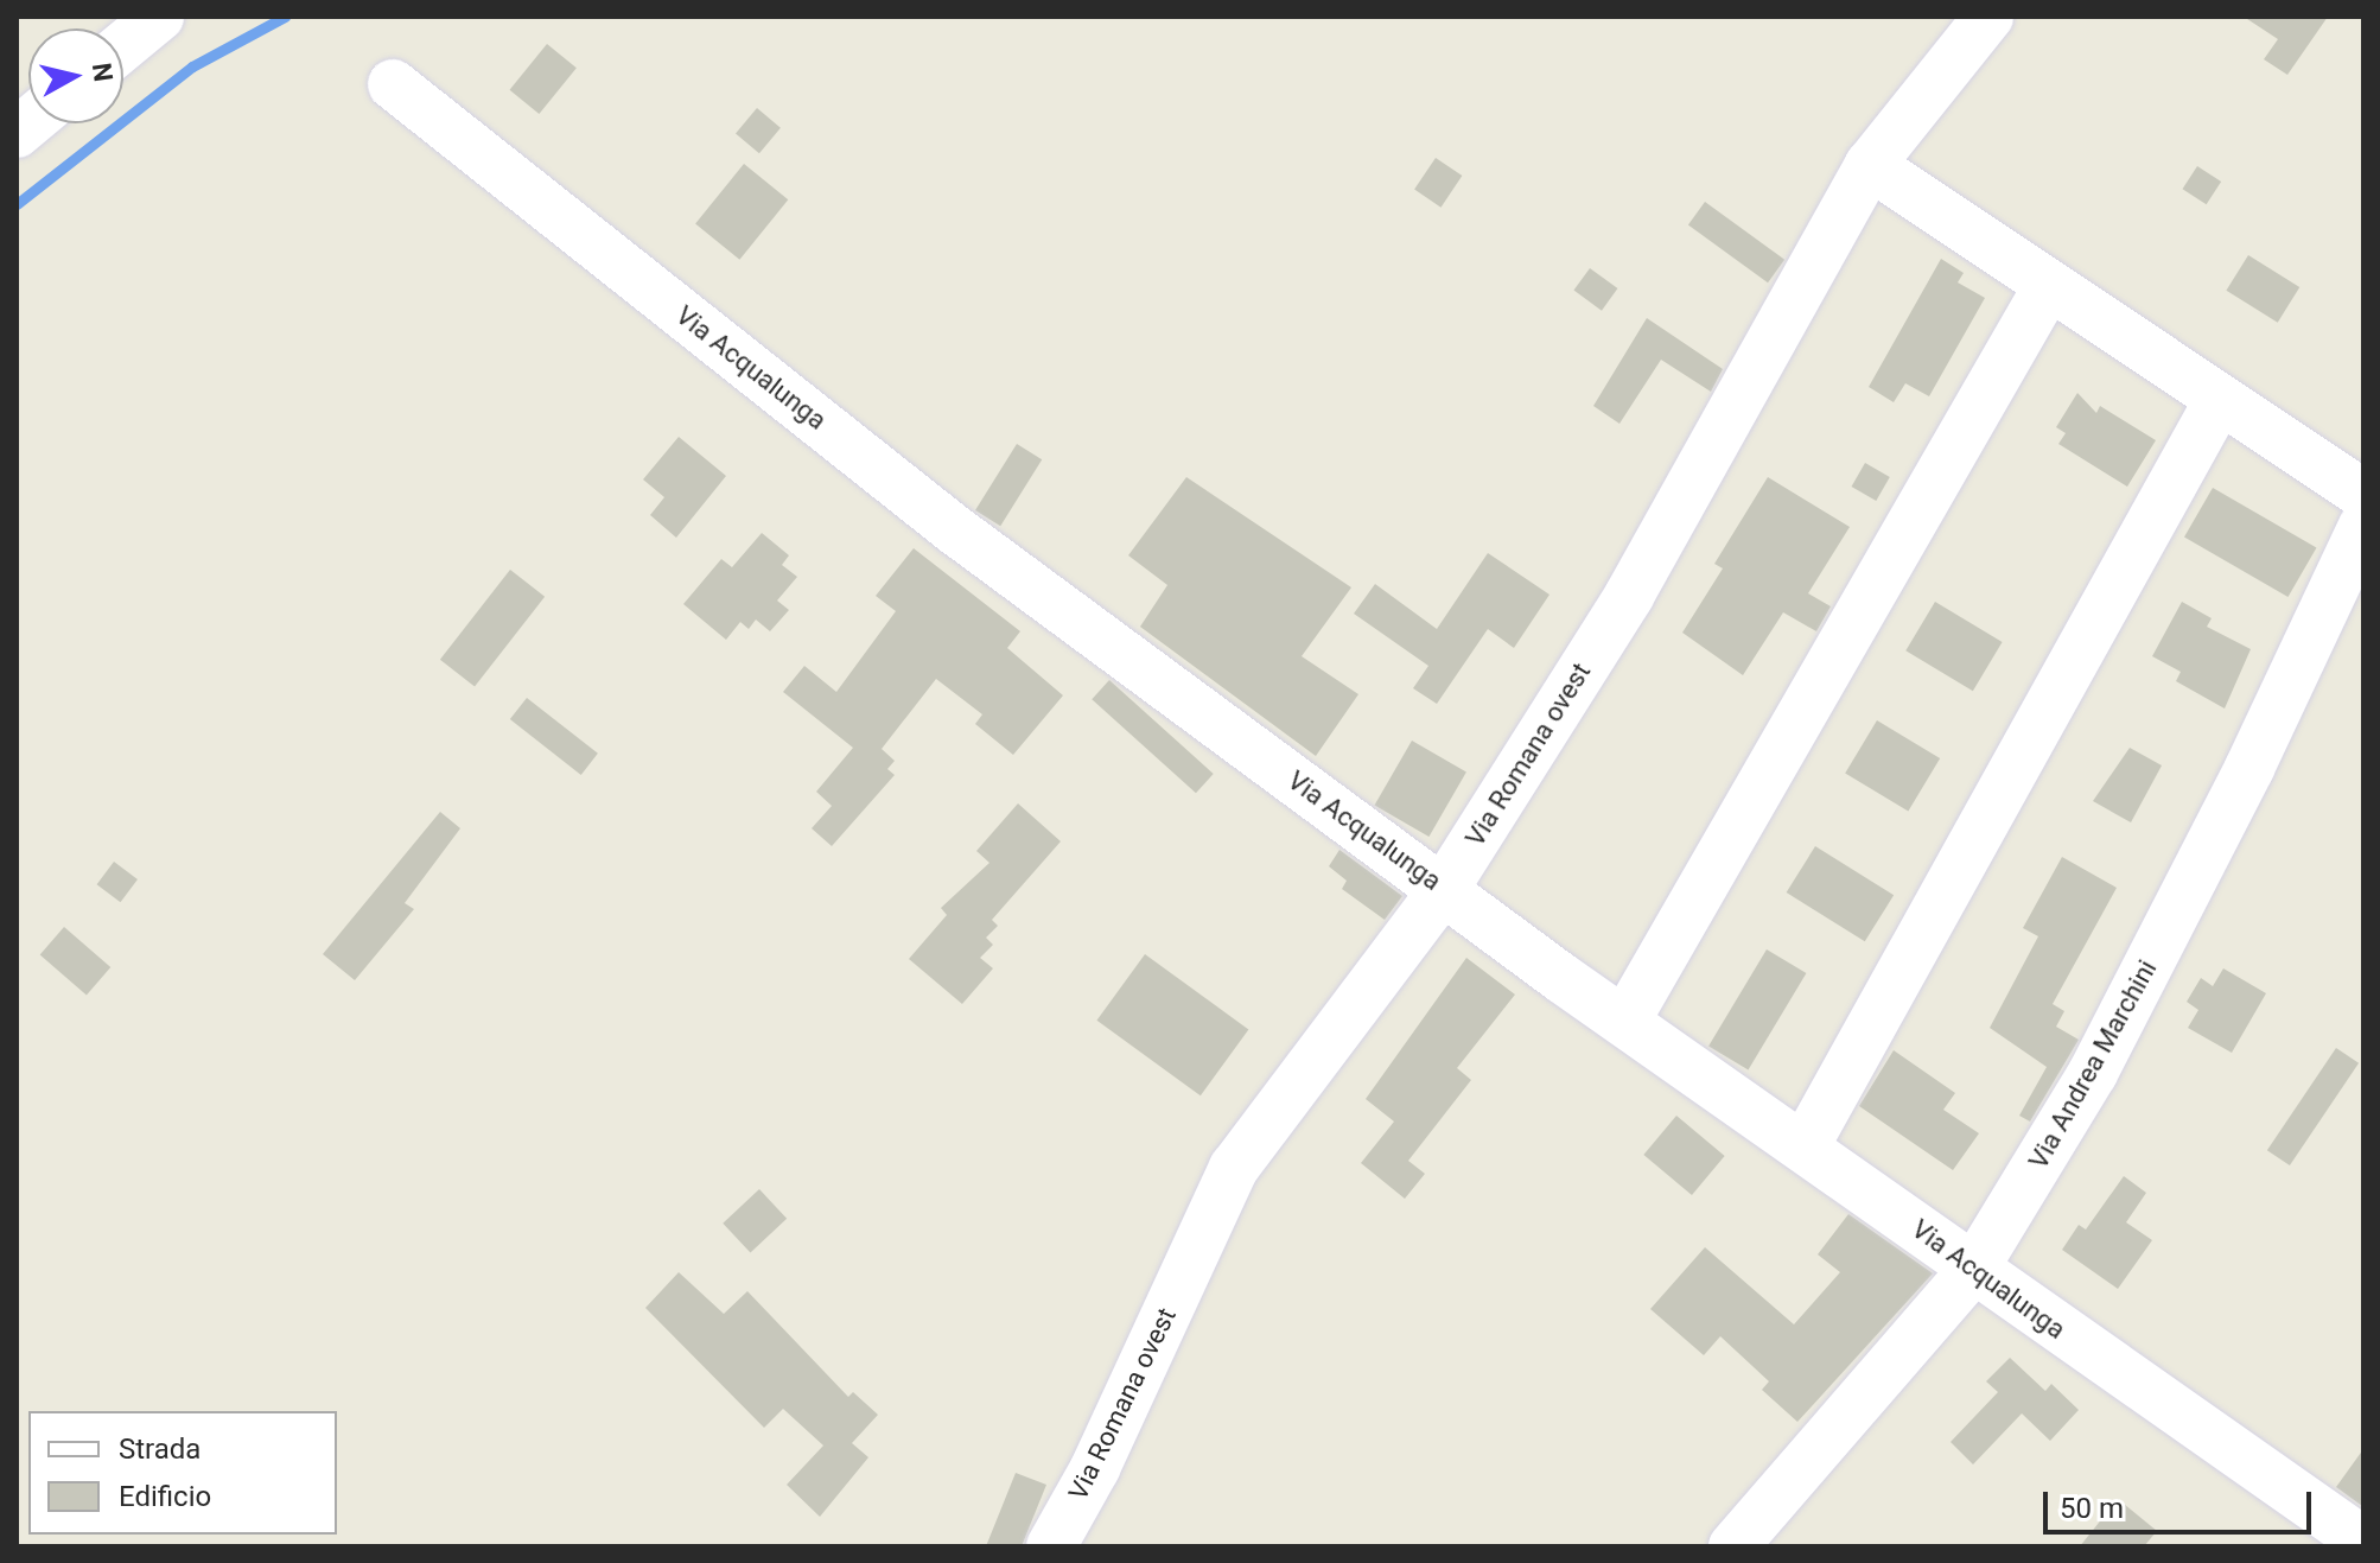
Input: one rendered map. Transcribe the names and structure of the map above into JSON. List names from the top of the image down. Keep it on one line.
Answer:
{"streets":{"street":["Via Acqualunga","Via Romana ovest","Via Andrea Marchini"]},"crossings":[["Via Acqualunga","Via Romana ovest"],["Via Acqualunga","Via Andrea Marchini"]],"legend":["Strada","Edificio"],"scale_bar":"50 m","north":"right"}
